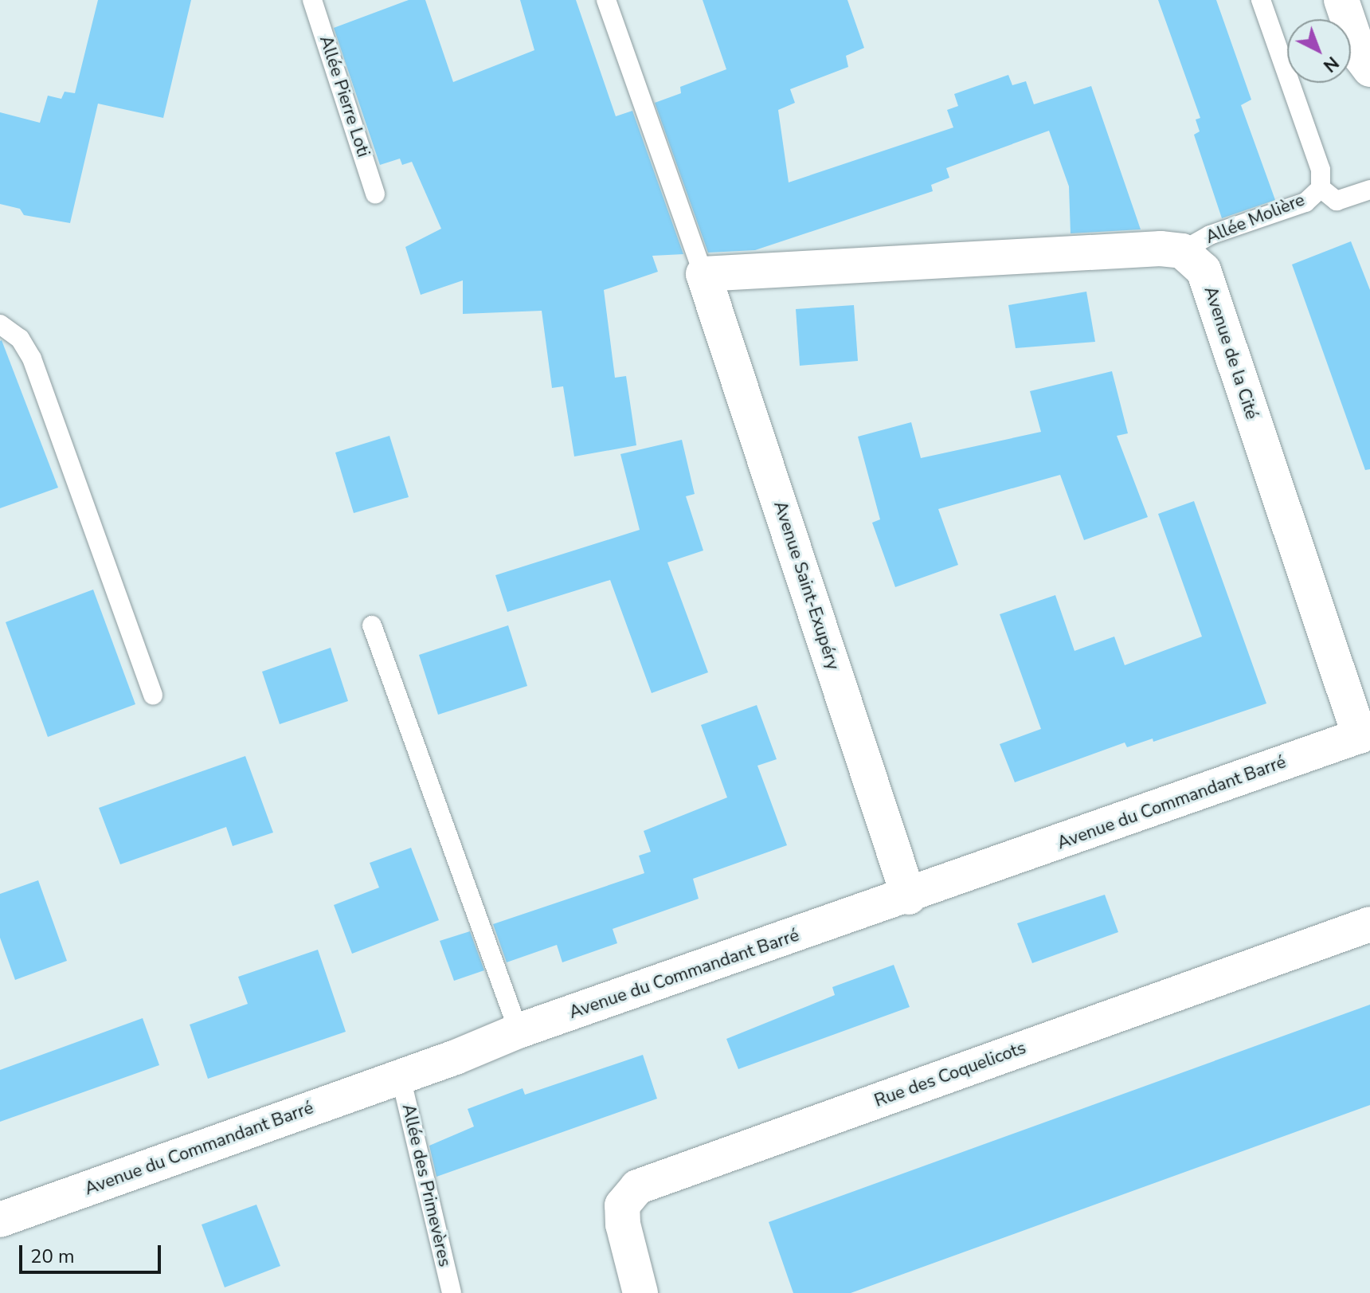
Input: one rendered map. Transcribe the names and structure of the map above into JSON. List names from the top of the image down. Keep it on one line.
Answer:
{"streets":{"street":["Avenue de la Cité","Avenue Saint-Exupéry","Avenue du Commandant Barré","Rue des Coquelicots"],"lane":["Allée Pierre Loti","Allée Molière","Allée des Primevères"]},"crossings":[["Allée Molière","Avenue de la Cité"],["Avenue de la Cité","Avenue du Commandant Barré"],["Avenue Saint-Exupéry","Avenue du Commandant Barré"],["Avenue du Commandant Barré","Allée des Primevères"]],"scale_bar":"20 m","north":"bottom right"}
